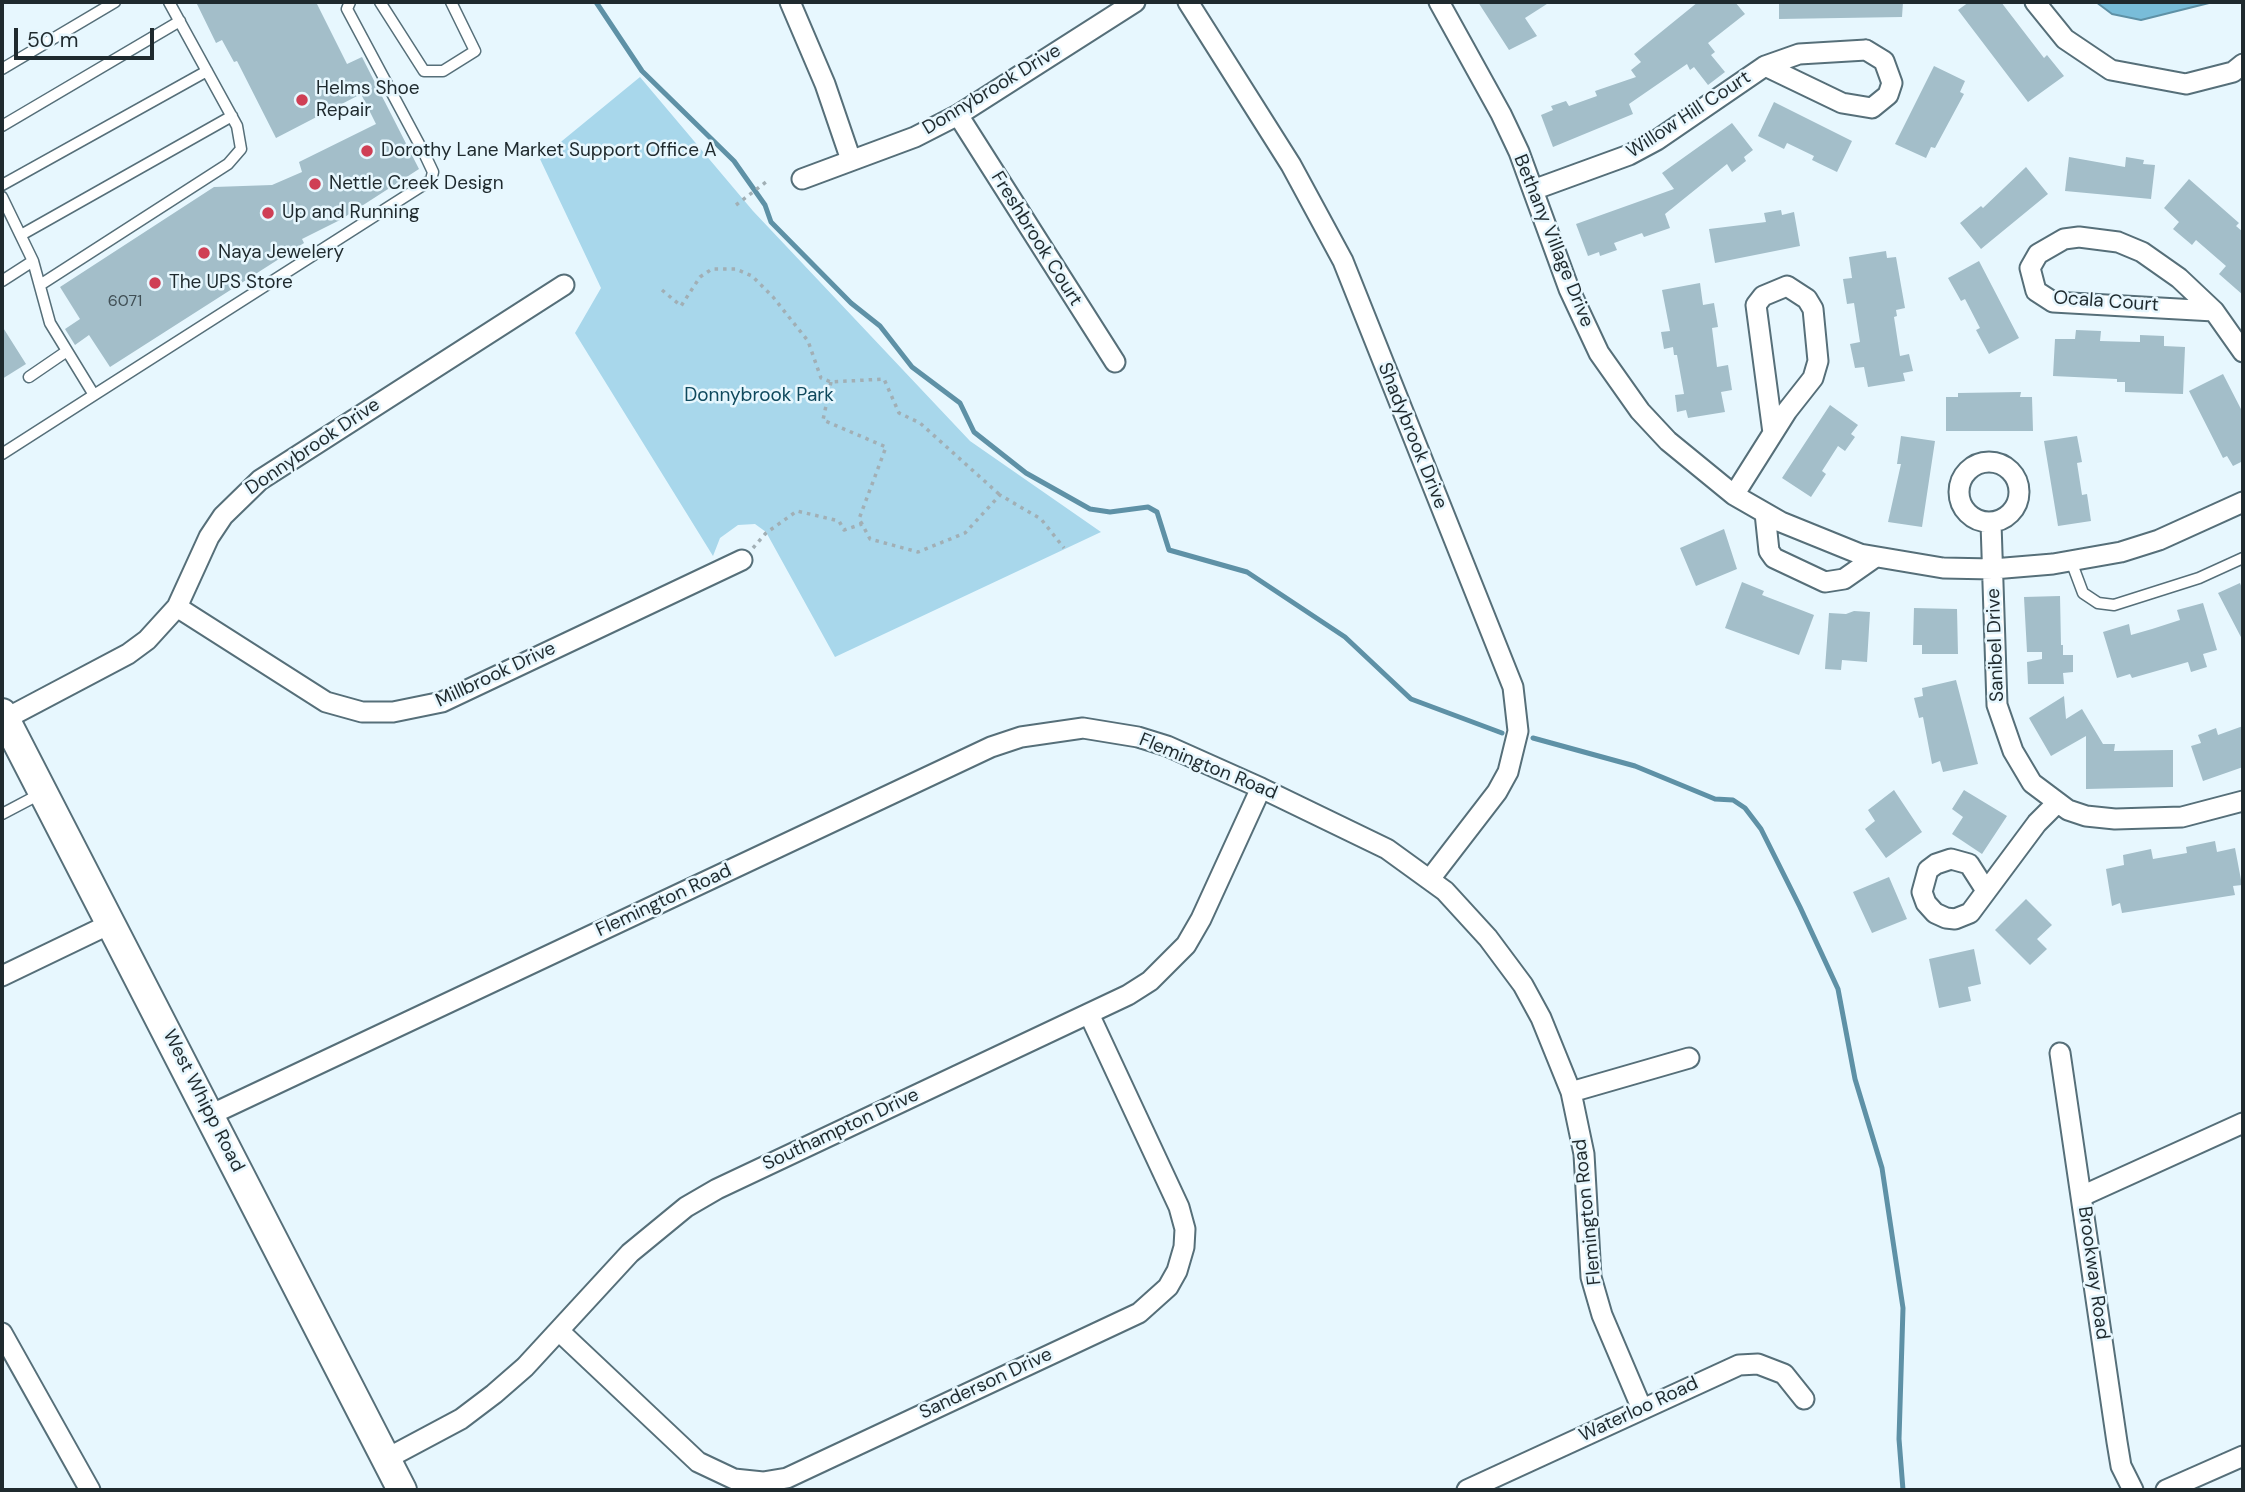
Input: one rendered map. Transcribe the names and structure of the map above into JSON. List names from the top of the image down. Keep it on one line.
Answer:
{"streets":{"street":["Donnybrook Drive","Willow Hill Court","Freshbrook Court","Bethany Village Drive","Ocala Court","Shadybrook Drive","Sanibel Drive","Millbrook Drive","Flemington Road","West Whipp Road","Southampton Drive","Brookway Road","Sanderson Drive","Waterloo Road"]},"crossings":[["Donnybrook Drive","Freshbrook Court"],["Donnybrook Drive","Millbrook Drive"],["Donnybrook Drive","West Whipp Road"],["Willow Hill Court","Bethany Village Drive"],["Bethany Village Drive","Sanibel Drive"],["Shadybrook Drive","Flemington Road"],["Flemington Road","West Whipp Road"],["Flemington Road","Southampton Drive"],["Flemington Road","Waterloo Road"],["West Whipp Road","Southampton Drive"],["Southampton Drive","Sanderson Drive"]],"parks":["Donnybrook Park"],"places":["Helms Shoe Repair","Dorothy Lane Market Support Office A","Nettle Creek Design","Up and Running","Naya Jewelery","The UPS Store"],"house_numbers":["6071"],"scale_bar":"50 m"}
